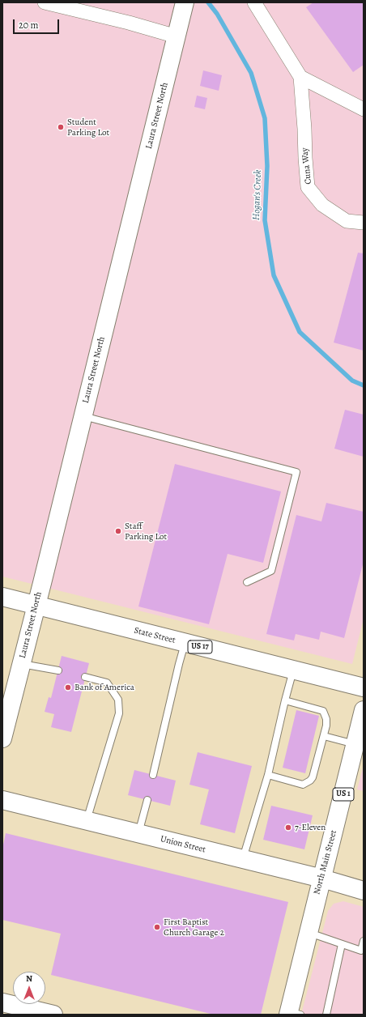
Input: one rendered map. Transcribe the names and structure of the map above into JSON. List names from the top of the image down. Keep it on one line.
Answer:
{"streets":{"main road":["Laura Street North","State Street","US 17","US 1","Union Street","North Main Street"],"street":["Cuna Way"]},"crossings":[["Laura Street North","State Street"],["Union Street","North Main Street"]],"water":["Hogan's Creek"],"places":["Student Parking Lot","Staff Parking Lot","Bank of America","7-Eleven","First Baptist Church Garage 2"],"scale_bar":"20 m","north":"top"}
